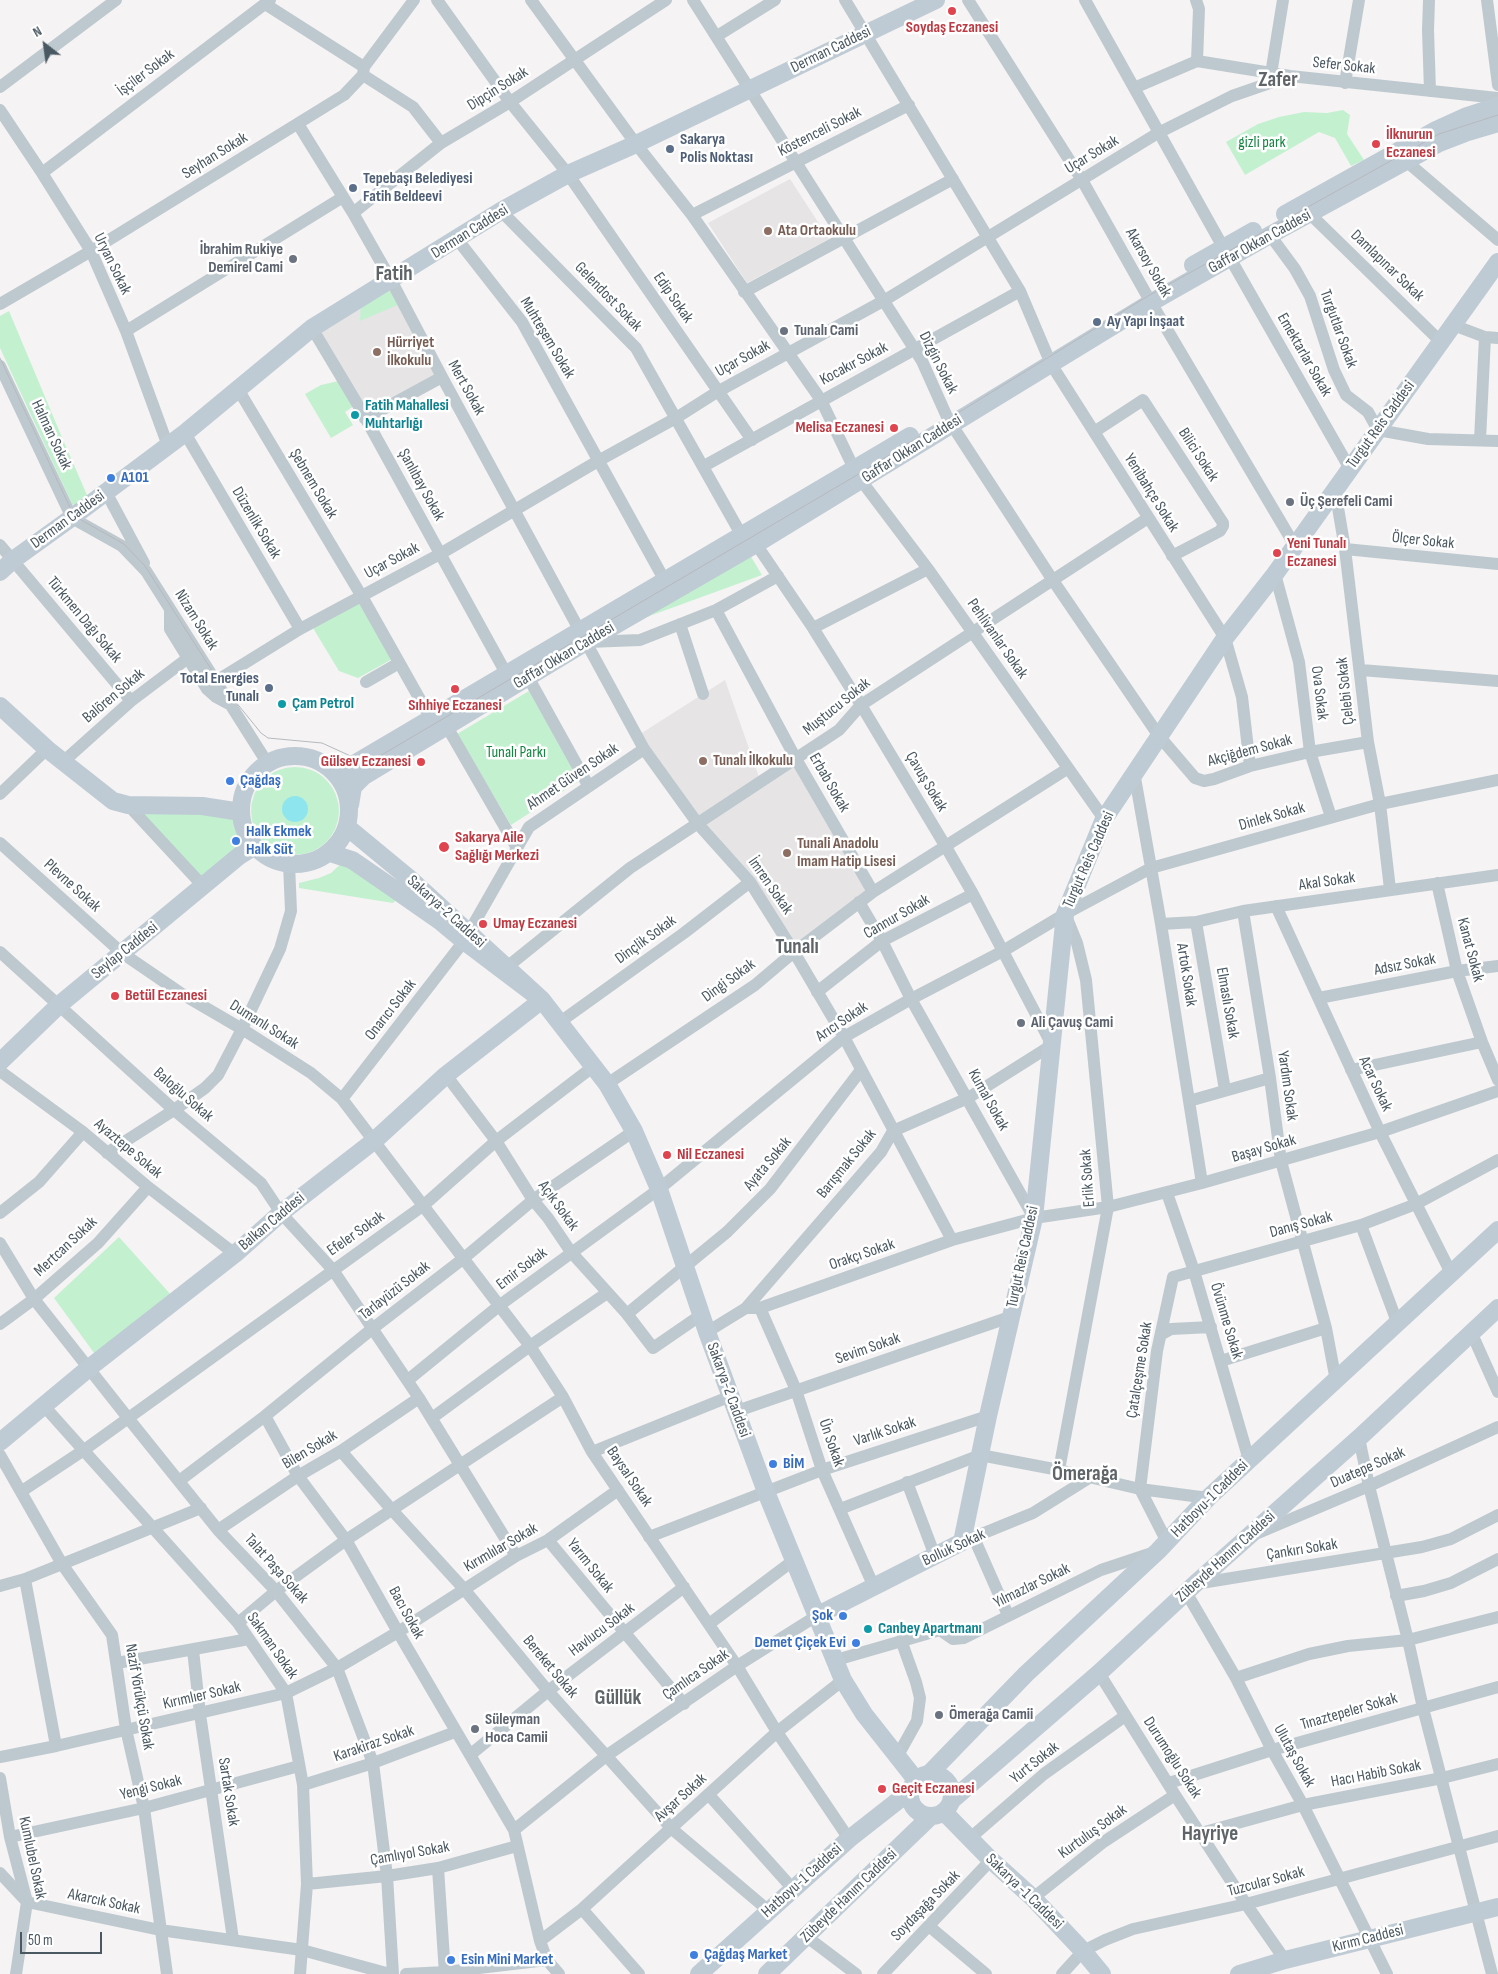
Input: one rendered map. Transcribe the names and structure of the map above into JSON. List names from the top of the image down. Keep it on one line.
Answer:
{"streets":{"main road":["Derman Caddesi","Gaffar Okkan Caddesi","Turgut Reis Caddesi","Sakarya-2 Caddesi","Seylap Caddesi","Balkan Caddesi","Hatboyu-1 Caddesi","Bolluk Sokak","Zübeyde Hanım Caddesi","Sakarya -1 Caddesi","Kırım Caddesi"],"street":["Sefer Sokak","İşçiler Sokak","Dipçin Sokak","Köstenceli Sokak","Uçar Sokak","Seyhan Sokak","Akarsoy Sokak","Uryan Sokak","Damlapınar Sokak","Gelendost Sokak","Edip Sokak","Turgutlar Sokak","Muhteşem Sokak","Emektarlar Sokak","Dizgin Sokak","Kocakır Sokak","Mert Sokak","Halman Sokak","Bilici Sokak","Şebnem Sokak","Şanlıbay Sokak","Yenibahçe Sokak","Düzenlik Sokak","Ölçer Sokak","Türkmen Dağı Sokak","Nizam Sokak","Pehlivanlar Sokak","Çelebi Sokak","Ova Sokak","Balören Sokak","Muştucu Sokak","Akçiğdem Sokak","Ahmet Güven Sokak","Çavuş Sokak","Erbab Sokak","Dinlek Sokak","Akal Sokak","Plevne Sokak","İmren Sokak","Cannur Sokak","Dinçlik Sokak","Kanat Sokak","Adsız Sokak","Artok Sokak","Dingi Sokak","Elmaslı Sokak","Onarıcı Sokak","Arıcı Sokak","Dumanlı Sokak","Acar Sokak","Yardım Sokak","Baloğlu Sokak","Kumal Sokak","Ayaztepe Sokak","Başay Sokak","Ayata Sokak","Barışmak Sokak","Erlik Sokak","Açık Sokak","Danış Sokak","Efeler Sokak","Mertcan Sokak","Orakçı Sokak","Emir Sokak","Tarlayüzü Sokak","Övünme Sokak","Sevim Sokak","Çatalçeşme Sokak","Varlık Sokak","Ün Sokak","Bilen Sokak","Duatepe Sokak","Baysal Sokak","Kırımlılar Sokak","Çankırı Sokak","Yarım Sokak","Talat Paşa Sokak","Yılmazlar Sokak","Bacı Sokak","Havlucu Sokak","Sakman Sokak","Bereket Sokak","Çamlıca Sokak","Kırımlıer Sokak","Nazif Yörükçü Sokak","Tınaztepeler Sokak","Karakiraz Sokak","Ulutaş Sokak","Durumoğlu Sokak","Yurt Sokak","Hacı Habib Sokak","Yengi Sokak","Sartak Sokak","Avşar Sokak","Kurtuluş Sokak","Çamlıyol Sokak","Kumlubel Sokak","Tuzcular Sokak","Akarcık Sokak","Soydaşağa Sokak"]},"crossings":[["Derman Caddesi","Uryan Sokak"],["Derman Caddesi","Gelendost Sokak"],["Derman Caddesi","Edip Sokak"],["Derman Caddesi","Muhteşem Sokak"],["Derman Caddesi","Dizgin Sokak"],["Derman Caddesi","Mert Sokak"],["Derman Caddesi","Halman Sokak"],["Derman Caddesi","Şebnem Sokak"],["Derman Caddesi","Şanlıbay Sokak"],["Derman Caddesi","Yenibahçe Sokak"],["Derman Caddesi","Düzenlik Sokak"],["Derman Caddesi","Türkmen Dağı Sokak"],["Derman Caddesi","Nizam Sokak"],["Derman Caddesi","Pehlivanlar Sokak"],["Sefer Sokak","Uçar Sokak"],["İşçiler Sokak","Uryan Sokak"],["Dipçin Sokak","Edip Sokak"],["Dipçin Sokak","Mert Sokak"],["Dipçin Sokak","Pehlivanlar Sokak"],["Köstenceli Sokak","Dizgin Sokak"],["Köstenceli Sokak","Yenibahçe Sokak"],["Köstenceli Sokak","Pehlivanlar Sokak"],["Uçar Sokak","Akarsoy Sokak"],["Uçar Sokak","Gelendost Sokak"],["Uçar Sokak","Edip Sokak"],["Uçar Sokak","Muhteşem Sokak"],["Uçar Sokak","Emektarlar Sokak"],["Uçar Sokak","Dizgin Sokak"],["Uçar Sokak","Mert Sokak"],["Uçar Sokak","Şebnem Sokak"],["Uçar Sokak","Şanlıbay Sokak"],["Uçar Sokak","Yenibahçe Sokak"],["Uçar Sokak","Düzenlik Sokak"],["Uçar Sokak","Nizam Sokak"],["Uçar Sokak","Pehlivanlar Sokak"],["Seyhan Sokak","Uryan Sokak"],["Seyhan Sokak","Mert Sokak"],["Gaffar Okkan Caddesi","Akarsoy Sokak"],["Gaffar Okkan Caddesi","Damlapınar Sokak"],["Gaffar Okkan Caddesi","Turgutlar Sokak"],["Gaffar Okkan Caddesi","Muhteşem Sokak"],["Gaffar Okkan Caddesi","Emektarlar Sokak"],["Gaffar Okkan Caddesi","Dizgin Sokak"],["Gaffar Okkan Caddesi","Mert Sokak"],["Gaffar Okkan Caddesi","Şebnem Sokak"],["Gaffar Okkan Caddesi","Şanlıbay Sokak"],["Gaffar Okkan Caddesi","Yenibahçe Sokak"],["Gaffar Okkan Caddesi","Nizam Sokak"],["Gaffar Okkan Caddesi","Pehlivanlar Sokak"],["Gaffar Okkan Caddesi","Çavuş Sokak"],["Gaffar Okkan Caddesi","İmren Sokak"],["Gaffar Okkan Caddesi","Sakarya-2 Caddesi"],["Gaffar Okkan Caddesi","Seylap Caddesi"],["Akarsoy Sokak","Turgut Reis Caddesi"],["Damlapınar Sokak","Turgut Reis Caddesi"],["Gelendost Sokak","Kocakır Sokak"],["Gelendost Sokak","Çavuş Sokak"],["Edip Sokak","Kocakır Sokak"],["Turgutlar Sokak","Turgut Reis Caddesi"],["Emektarlar Sokak","Turgut Reis Caddesi"],["Dizgin Sokak","Kocakır Sokak"],["Dizgin Sokak","Turgut Reis Caddesi"],["Dizgin Sokak","Muştucu Sokak"],["Dizgin Sokak","Akçiğdem Sokak"],["Kocakır Sokak","Yenibahçe Sokak"],["Kocakır Sokak","Pehlivanlar Sokak"],["Kocakır Sokak","Çavuş Sokak"],["Mert Sokak","İmren Sokak"],["Turgut Reis Caddesi","Yenibahçe Sokak"],["Turgut Reis Caddesi","Pehlivanlar Sokak"],["Turgut Reis Caddesi","Çelebi Sokak"],["Turgut Reis Caddesi","Ova Sokak"],["Turgut Reis Caddesi","Akçiğdem Sokak"],["Turgut Reis Caddesi","Çavuş Sokak"],["Turgut Reis Caddesi","Dinlek Sokak"],["Turgut Reis Caddesi","Artok Sokak"],["Turgut Reis Caddesi","Arıcı Sokak"],["Turgut Reis Caddesi","Kumal Sokak"],["Turgut Reis Caddesi","Başay Sokak"],["Turgut Reis Caddesi","Barışmak Sokak"],["Turgut Reis Caddesi","Erlik Sokak"],["Turgut Reis Caddesi","Orakçı Sokak"],["Turgut Reis Caddesi","Sevim Sokak"],["Turgut Reis Caddesi","Varlık Sokak"],["Turgut Reis Caddesi","Bolluk Sokak"],["Halman Sokak","Nizam Sokak"],["Bilici Sokak","Yenibahçe Sokak"],["Şebnem Sokak","Ahmet Güven Sokak"],["Yenibahçe Sokak","Muştucu Sokak"],["Yenibahçe Sokak","Akçiğdem Sokak"],["Ölçer Sokak","Çelebi Sokak"],["Türkmen Dağı Sokak","Balören Sokak"],["Nizam Sokak","Sakarya-2 Caddesi"],["Nizam Sokak","Seylap Caddesi"],["Pehlivanlar Sokak","Muştucu Sokak"],["Pehlivanlar Sokak","Dingi Sokak"],["Çelebi Sokak","Akçiğdem Sokak"],["Çelebi Sokak","Dinlek Sokak"],["Çelebi Sokak","Akal Sokak"],["Ova Sokak","Akçiğdem Sokak"],["Ova Sokak","Dinlek Sokak"],["Muştucu Sokak","Çavuş Sokak"],["Muştucu Sokak","Erbab Sokak"],["Muştucu Sokak","İmren Sokak"],["Muştucu Sokak","Sakarya-2 Caddesi"],["Ahmet Güven Sokak","İmren Sokak"],["Ahmet Güven Sokak","Sakarya-2 Caddesi"],["Ahmet Güven Sokak","Onarıcı Sokak"],["Çavuş Sokak","Cannur Sokak"],["Çavuş Sokak","Dingi Sokak"],["Çavuş Sokak","Arıcı Sokak"],["Çavuş Sokak","Barışmak Sokak"],["Erbab Sokak","Dingi Sokak"],["Dinlek Sokak","Artok Sokak"],["Dinlek Sokak","Arıcı Sokak"],["Dinlek Sokak","Erlik Sokak"],["Akal Sokak","Kanat Sokak"],["Akal Sokak","Artok Sokak"],["Akal Sokak","Elmaslı Sokak"],["Akal Sokak","Acar Sokak"],["Akal Sokak","Yardım Sokak"],["Plevne Sokak","Seylap Caddesi"],["Plevne Sokak","Dumanlı Sokak"],["İmren Sokak","Cannur Sokak"],["İmren Sokak","Dinçlik Sokak"],["İmren Sokak","Dingi Sokak"],["İmren Sokak","Arıcı Sokak"],["İmren Sokak","Ayata Sokak"],["İmren Sokak","Barışmak Sokak"],["İmren Sokak","Orakçı Sokak"],["Sakarya-2 Caddesi","Dinçlik Sokak"],["Sakarya-2 Caddesi","Seylap Caddesi"],["Sakarya-2 Caddesi","Dingi Sokak"],["Sakarya-2 Caddesi","Onarıcı Sokak"],["Sakarya-2 Caddesi","Arıcı Sokak"],["Sakarya-2 Caddesi","Ayata Sokak"],["Sakarya-2 Caddesi","Açık Sokak"],["Sakarya-2 Caddesi","Balkan Caddesi"],["Sakarya-2 Caddesi","Efeler Sokak"],["Sakarya-2 Caddesi","Emir Sokak"],["Sakarya-2 Caddesi","Tarlayüzü Sokak"],["Sakarya-2 Caddesi","Sevim Sokak"],["Sakarya-2 Caddesi","Varlık Sokak"],["Sakarya-2 Caddesi","Hatboyu-1 Caddesi"],["Sakarya-2 Caddesi","Bolluk Sokak"],["Sakarya-2 Caddesi","Zübeyde Hanım Caddesi"],["Sakarya-2 Caddesi","Yılmazlar Sokak"],["Sakarya-2 Caddesi","Çamlıca Sokak"],["Sakarya-2 Caddesi","Avşar Sokak"],["Sakarya-2 Caddesi","Sakarya -1 Caddesi"],["Cannur Sokak","Kumal Sokak"],["Kanat Sokak","Adsız Sokak"],["Seylap Caddesi","Dumanlı Sokak"],["Seylap Caddesi","Baloğlu Sokak"],["Adsız Sokak","Acar Sokak"],["Artok Sokak","Başay Sokak"],["Dingi Sokak","Kumal Sokak"],["Onarıcı Sokak","Dumanlı Sokak"],["Arıcı Sokak","Kumal Sokak"],["Arıcı Sokak","Erlik Sokak"],["Arıcı Sokak","Emir Sokak"],["Dumanlı Sokak","Balkan Caddesi"],["Dumanlı Sokak","Baysal Sokak"],["Acar Sokak","Başay Sokak"],["Acar Sokak","Danış Sokak"],["Acar Sokak","Hatboyu-1 Caddesi"],["Yardım Sokak","Başay Sokak"],["Yardım Sokak","Danış Sokak"],["Yardım Sokak","Hatboyu-1 Caddesi"],["Baloğlu Sokak","Balkan Caddesi"],["Baloğlu Sokak","Efeler Sokak"],["Baloğlu Sokak","Emir Sokak"],["Baloğlu Sokak","Tarlayüzü Sokak"],["Baloğlu Sokak","Bilen Sokak"],["Baloğlu Sokak","Kırımlılar Sokak"],["Kumal Sokak","Başay Sokak"],["Kumal Sokak","Barışmak Sokak"],["Kumal Sokak","Orakçı Sokak"],["Ayaztepe Sokak","Balkan Caddesi"],["Ayaztepe Sokak","Mertcan Sokak"],["Başay Sokak","Erlik Sokak"],["Başay Sokak","Orakçı Sokak"],["Başay Sokak","Övünme Sokak"],["Ayata Sokak","Açık Sokak"],["Barışmak Sokak","Orakçı Sokak"],["Açık Sokak","Balkan Caddesi"],["Açık Sokak","Efeler Sokak"],["Açık Sokak","Emir Sokak"],["Açık Sokak","Tarlayüzü Sokak"],["Balkan Caddesi","Baysal Sokak"],["Balkan Caddesi","Talat Paşa Sokak"],["Balkan Caddesi","Sakman Sokak"],["Danış Sokak","Övünme Sokak"],["Danış Sokak","Çatalçeşme Sokak"],["Efeler Sokak","Baysal Sokak"],["Efeler Sokak","Talat Paşa Sokak"],["Efeler Sokak","Sakman Sokak"],["Efeler Sokak","Nazif Yörükçü Sokak"],["Mertcan Sokak","Talat Paşa Sokak"],["Orakçı Sokak","Ün Sokak"],["Emir Sokak","Baysal Sokak"],["Tarlayüzü Sokak","Baysal Sokak"],["Tarlayüzü Sokak","Talat Paşa Sokak"],["Tarlayüzü Sokak","Bacı Sokak"],["Övünme Sokak","Çatalçeşme Sokak"],["Övünme Sokak","Hatboyu-1 Caddesi"],["Sevim Sokak","Ün Sokak"],["Sevim Sokak","Baysal Sokak"],["Varlık Sokak","Ün Sokak"],["Varlık Sokak","Baysal Sokak"],["Ün Sokak","Bolluk Sokak"],["Bilen Sokak","Talat Paşa Sokak"],["Bilen Sokak","Bacı Sokak"],["Bilen Sokak","Bereket Sokak"],["Duatepe Sokak","Zübeyde Hanım Caddesi"],["Baysal Sokak","Hatboyu-1 Caddesi"],["Baysal Sokak","Kırımlılar Sokak"],["Baysal Sokak","Havlucu Sokak"],["Baysal Sokak","Çamlıca Sokak"],["Baysal Sokak","Avşar Sokak"],["Hatboyu-1 Caddesi","Zübeyde Hanım Caddesi"],["Hatboyu-1 Caddesi","Yılmazlar Sokak"],["Hatboyu-1 Caddesi","Bereket Sokak"],["Hatboyu-1 Caddesi","Sakarya -1 Caddesi"],["Kırımlılar Sokak","Yarım Sokak"],["Kırımlılar Sokak","Bacı Sokak"],["Kırımlılar Sokak","Bereket Sokak"],["Kırımlılar Sokak","Kırımlıer Sokak"],["Bolluk Sokak","Çamlıca Sokak"],["Çankırı Sokak","Zübeyde Hanım Caddesi"],["Çankırı Sokak","Ulutaş Sokak"],["Zübeyde Hanım Caddesi","Ulutaş Sokak"],["Zübeyde Hanım Caddesi","Durumoğlu Sokak"],["Zübeyde Hanım Caddesi","Sakarya -1 Caddesi"],["Yarım Sokak","Havlucu Sokak"],["Yarım Sokak","Çamlıca Sokak"],["Talat Paşa Sokak","Kırımlıer Sokak"],["Talat Paşa Sokak","Karakiraz Sokak"],["Talat Paşa Sokak","Çamlıyol Sokak"],["Talat Paşa Sokak","Akarcık Sokak"],["Bacı Sokak","Havlucu Sokak"],["Bacı Sokak","Çamlıca Sokak"],["Bacı Sokak","Kırımlıer Sokak"],["Bacı Sokak","Karakiraz Sokak"],["Havlucu Sokak","Bereket Sokak"],["Sakman Sokak","Kırımlıer Sokak"],["Sakman Sokak","Karakiraz Sokak"],["Sakman Sokak","Yengi Sokak"],["Sakman Sokak","Çamlıyol Sokak"],["Sakman Sokak","Akarcık Sokak"],["Bereket Sokak","Çamlıca Sokak"],["Bereket Sokak","Avşar Sokak"],["Kırımlıer Sokak","Nazif Yörükçü Sokak"],["Kırımlıer Sokak","Sartak Sokak"],["Nazif Yörükçü Sokak","Yengi Sokak"],["Nazif Yörükçü Sokak","Akarcık Sokak"],["Tınaztepeler Sokak","Ulutaş Sokak"],["Tınaztepeler Sokak","Durumoğlu Sokak"],["Ulutaş Sokak","Hacı Habib Sokak"],["Ulutaş Sokak","Tuzcular Sokak"],["Ulutaş Sokak","Kırım Caddesi"],["Durumoğlu Sokak","Yurt Sokak"],["Durumoğlu Sokak","Hacı Habib Sokak"],["Durumoğlu Sokak","Kurtuluş Sokak"],["Durumoğlu Sokak","Tuzcular Sokak"],["Durumoğlu Sokak","Kırım Caddesi"],["Yurt Sokak","Sakarya -1 Caddesi"],["Yengi Sokak","Sartak Sokak"],["Yengi Sokak","Kumlubel Sokak"],["Sartak Sokak","Akarcık Sokak"],["Kurtuluş Sokak","Sakarya -1 Caddesi"],["Kumlubel Sokak","Akarcık Sokak"],["Tuzcular Sokak","Sakarya -1 Caddesi"],["Sakarya -1 Caddesi","Soydaşağa Sokak"]],"districts":["Zafer","Fatih","Tunalı","Ömerağa","Güllük","Hayriye"],"parks":["gizli park","Tunalı Parkı"],"places":["Soydaş Eczanesi","İlknurun Eczanesi","Sakarya Polis Noktası","Tepebaşı Belediyesi Fatih Beldeevi","Ata Ortaokulu","İbrahim Rukiye Demirel Cami","Ay Yapı İnşaat","Tunalı Cami","Hürriyet İlkokulu","Fatih Mahallesi Muhtarlığı","Melisa Eczanesi","A101","Üç Şerefeli Cami","Yeni Tunalı Eczanesi","Total Energies Tunalı","Sıhhiye Eczanesi","Çam Petrol","Tunalı İlkokulu","Gülsev Eczanesi","Çağdaş","Halk Ekmek Halk Süt","Sakarya Aile Sağlığı Merkezi","Tunali Anadolu Imam Hatip Lisesi","Umay Eczanesi","Betül Eczanesi","Ali Çavuş Cami","Nil Eczanesi","BİM","Şok","Canbey Apartmanı","Demet Çiçek Evi","Ömerağa Camii","Süleyman Hoca Camii","Geçit Eczanesi","Çağdaş Market","Esin Mini Market"],"scale_bar":"50 m","north":"top left"}
